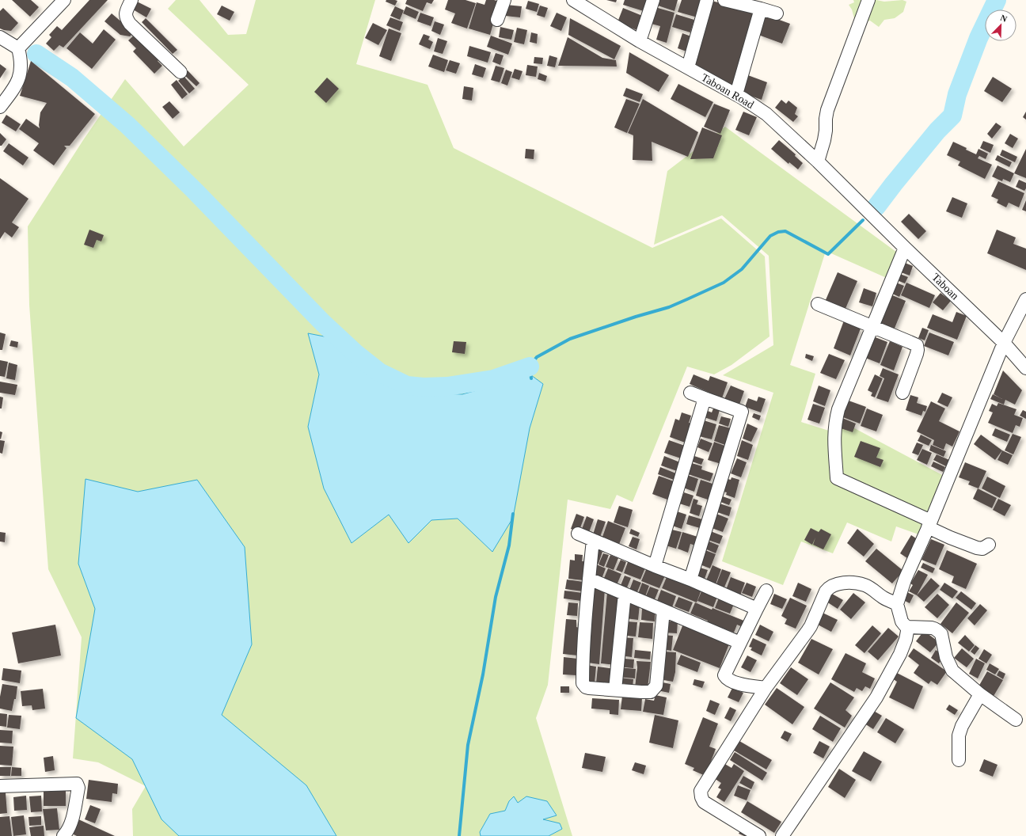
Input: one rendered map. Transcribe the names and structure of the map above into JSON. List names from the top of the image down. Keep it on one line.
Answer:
{"streets":{"street":["Taboan Road","Taboan"]},"crossings":[["Taboan Road","Taboan"]],"north":"top right"}
